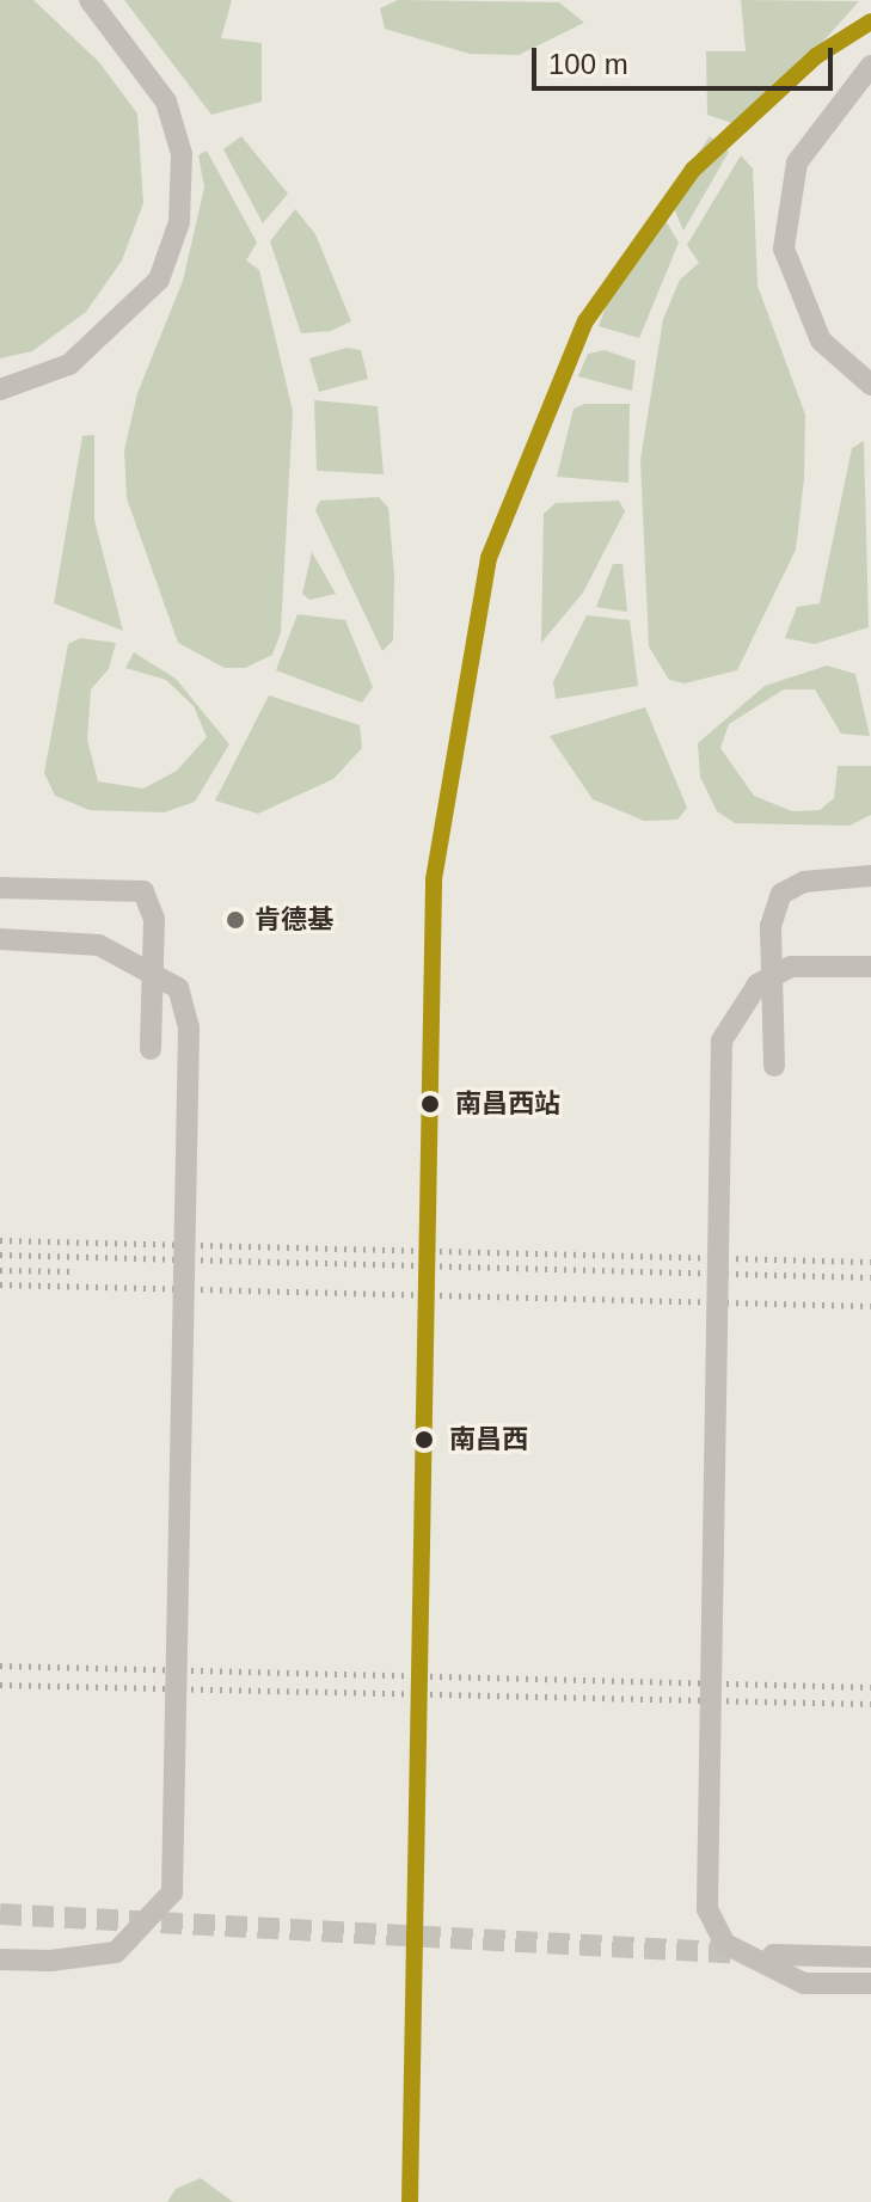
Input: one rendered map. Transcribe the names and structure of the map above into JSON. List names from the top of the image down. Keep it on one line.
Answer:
{"places":["肯德基","南昌西站","南昌西"],"scale_bar":"100 m"}
